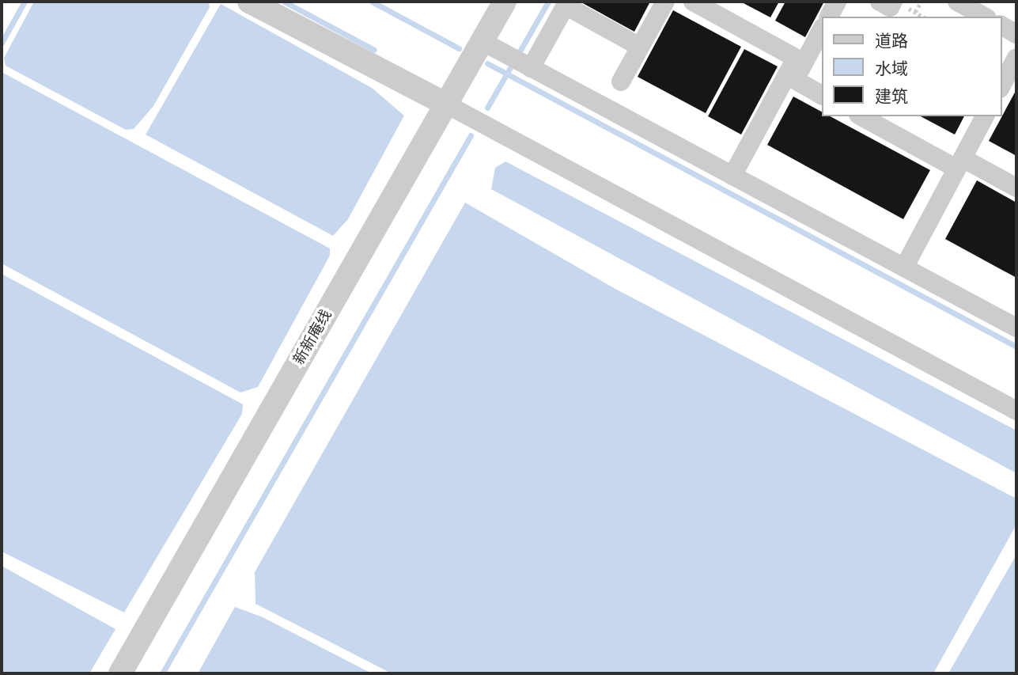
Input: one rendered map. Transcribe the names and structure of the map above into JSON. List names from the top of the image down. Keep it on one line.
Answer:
{"streets":{"street":["新新庵线"]},"legend":["道路","水域","建筑"]}
